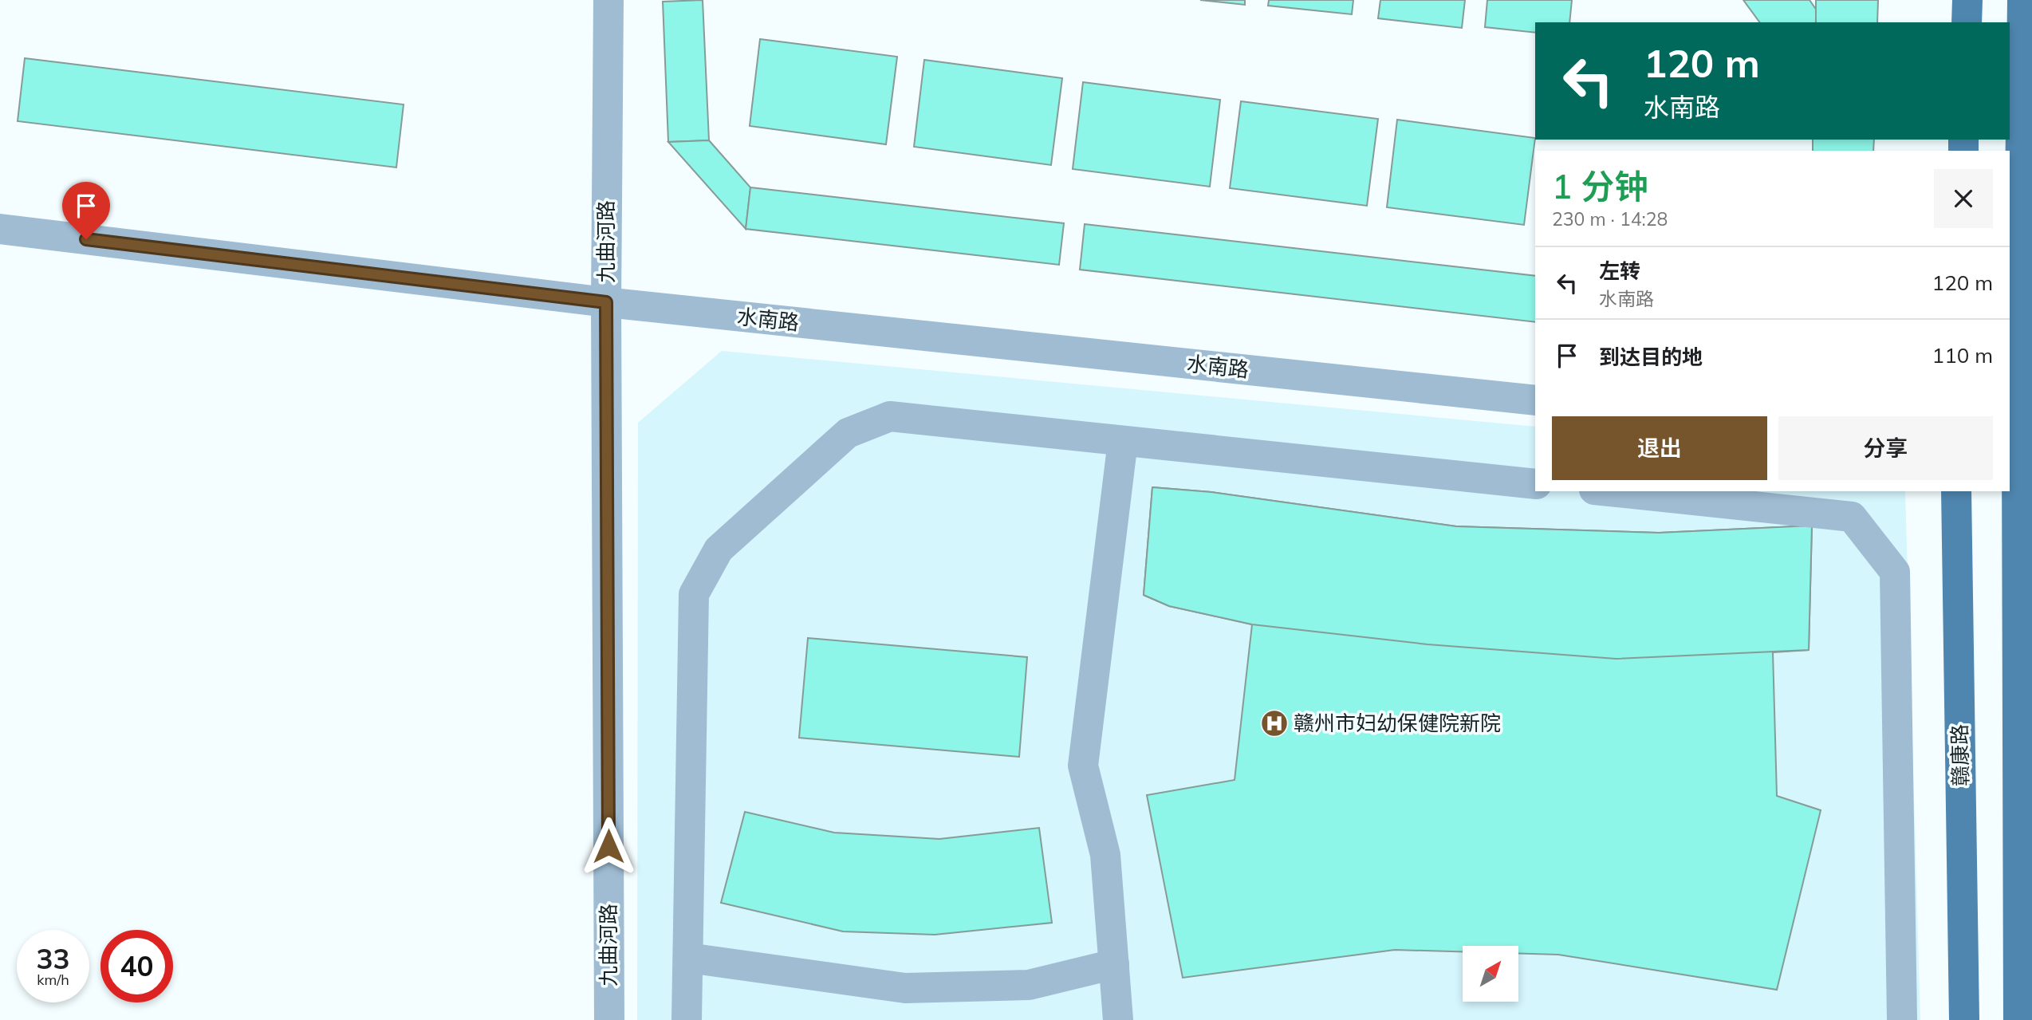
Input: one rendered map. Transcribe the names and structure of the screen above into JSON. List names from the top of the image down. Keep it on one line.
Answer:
{"streets":{"main road":["赣康路"],"street":["九曲河路","水南路"]},"crossings":[["九曲河路","水南路"]],"places":{"hospital":["赣州市妇幼保健院新院"]},"north":"top right","page":{"turn":["120 m","水南路"],"heading":["1 分钟","230 m · 14:28"],"list":[{"name":"左转","note":"水南路","value":"120 m"},{"name":"到达目的地","value":"110 m"}],"buttons":["退出","分享"],"speed":"33 km/h","limit":"40"}}
